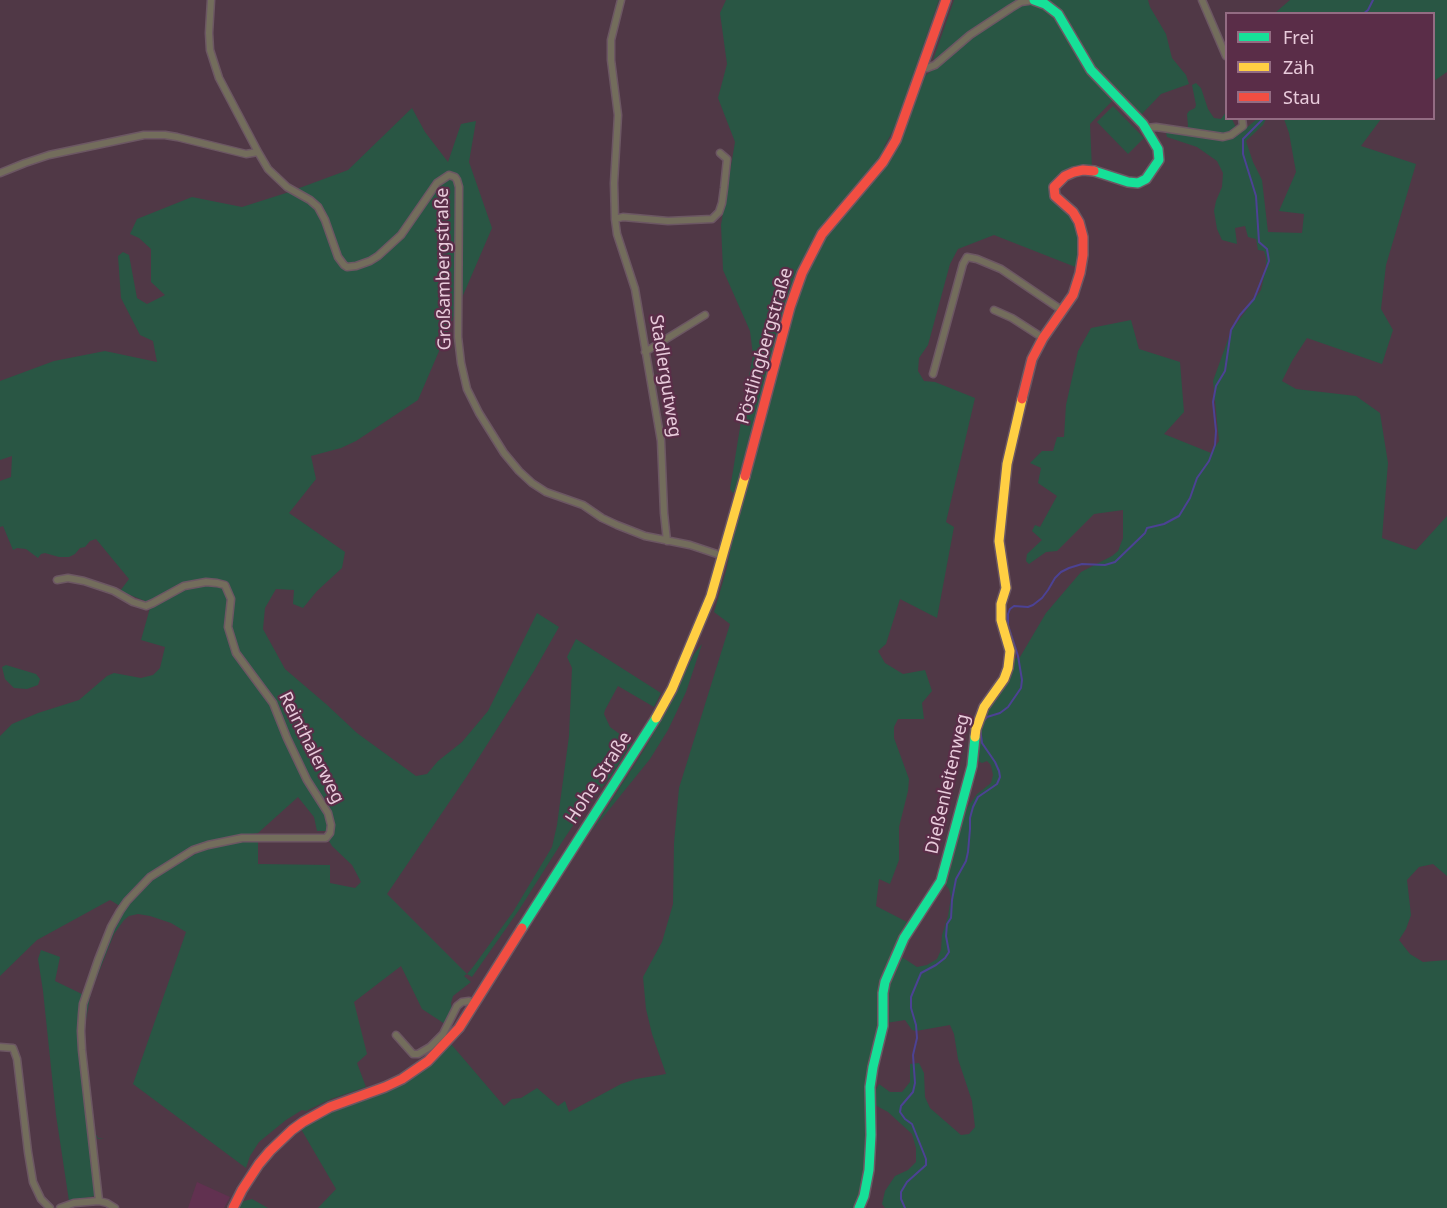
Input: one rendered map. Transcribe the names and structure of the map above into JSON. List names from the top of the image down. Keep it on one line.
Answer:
{"streets":{"main road":["Pöstlingbergstraße","Hohe Straße","Dießenleitenweg"],"street":["Großambergstraße","Stadlergutweg","Reinthalerweg"]},"crossings":[["Großambergstraße","Pöstlingbergstraße"],["Großambergstraße","Stadlergutweg"],["Großambergstraße","Hohe Straße"],["Pöstlingbergstraße","Hohe Straße"],["Pöstlingbergstraße","Dießenleitenweg"]],"legend":["Frei","Zäh","Stau"]}
